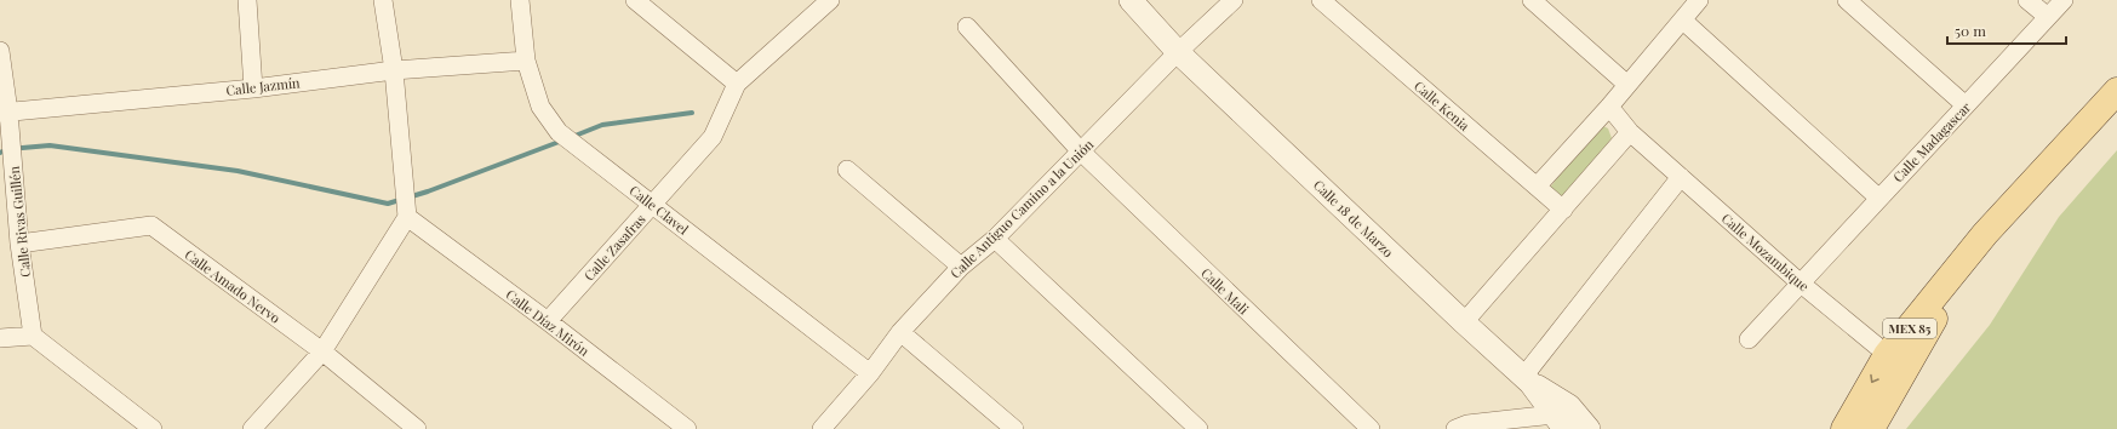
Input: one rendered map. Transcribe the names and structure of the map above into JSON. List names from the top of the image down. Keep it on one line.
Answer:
{"streets":{"main road":["MEX 85"],"street":["Calle Jazmín","Calle Kenia","Calle Madagascar","Calle Antiguo Camino a la Unión","Calle Clavel","Calle 18 de Marzo","Calle Rivas Guillén","Calle Zasafras","Calle Mozambique","Calle Amado Nervo","Calle Mali","Calle Díaz Mirón"]},"crossings":[["Calle Jazmín","Calle Clavel"],["Calle Jazmín","Calle Rivas Guillén"],["Calle Madagascar","Calle Mozambique"],["Calle Antiguo Camino a la Unión","Calle Clavel"],["Calle Antiguo Camino a la Unión","Calle 18 de Marzo"],["Calle Antiguo Camino a la Unión","Calle Mali"],["Calle Clavel","Calle Zasafras"],["Calle Rivas Guillén","Calle Amado Nervo"],["Calle Zasafras","Calle Díaz Mirón"],["Calle Mozambique","MEX 85"]],"scale_bar":"50 m"}
